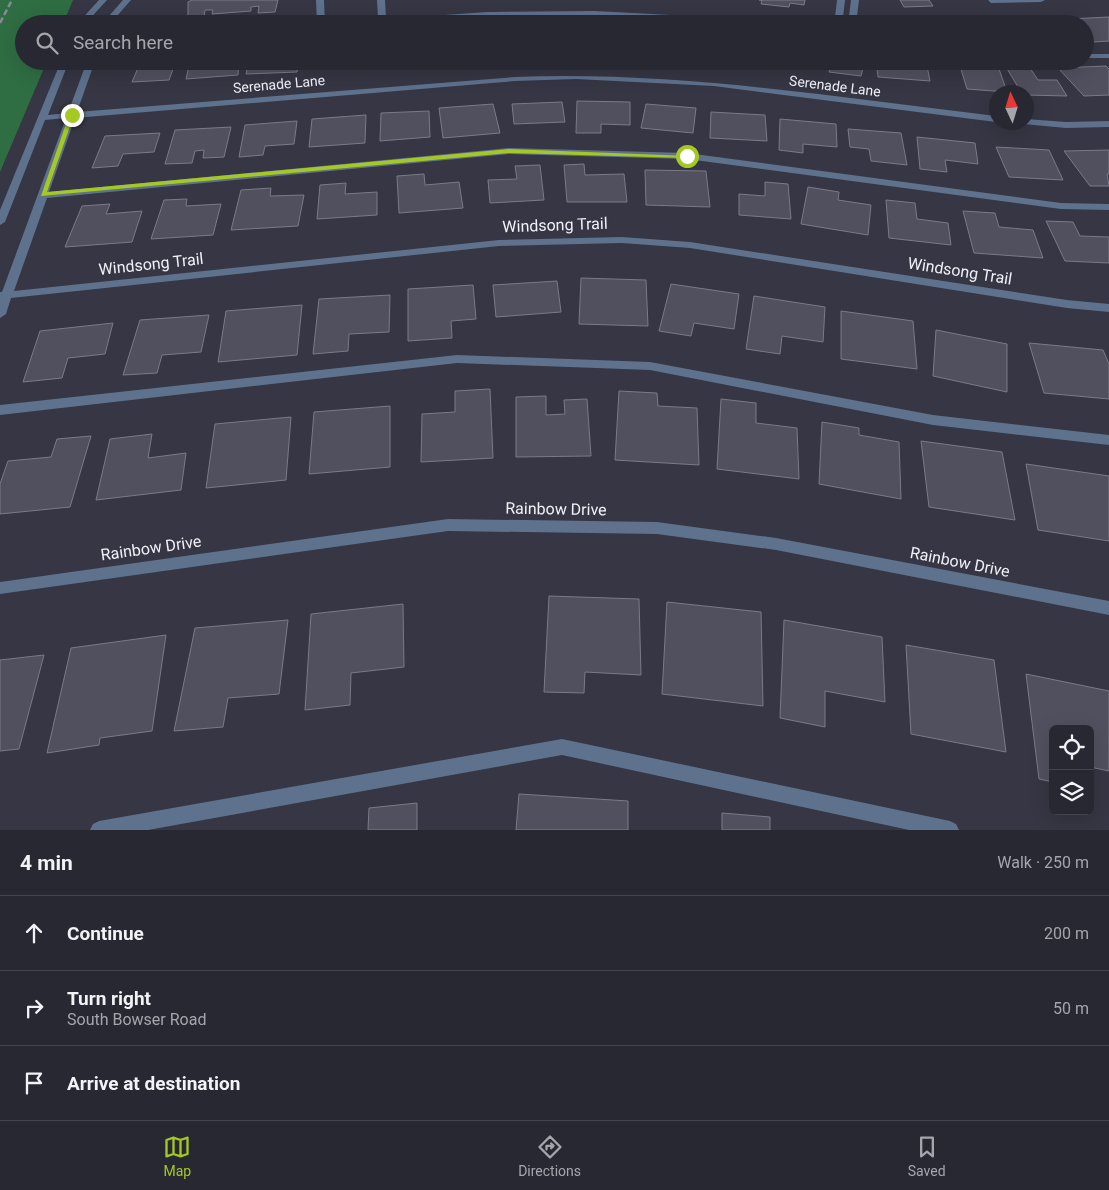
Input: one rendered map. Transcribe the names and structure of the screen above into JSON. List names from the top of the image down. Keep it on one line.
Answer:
{"streets":{"street":["Serenade Lane","Windsong Trail","Rainbow Drive"]},"north":"top","page":{"search":"Search here","heading":["4 min","Walk · 250 m"],"list":[["Continue","200 m"],["Turn right","South Bowser Road","50 m"],"Arrive at destination"],"nav":["Map","Directions","Saved"]}}
